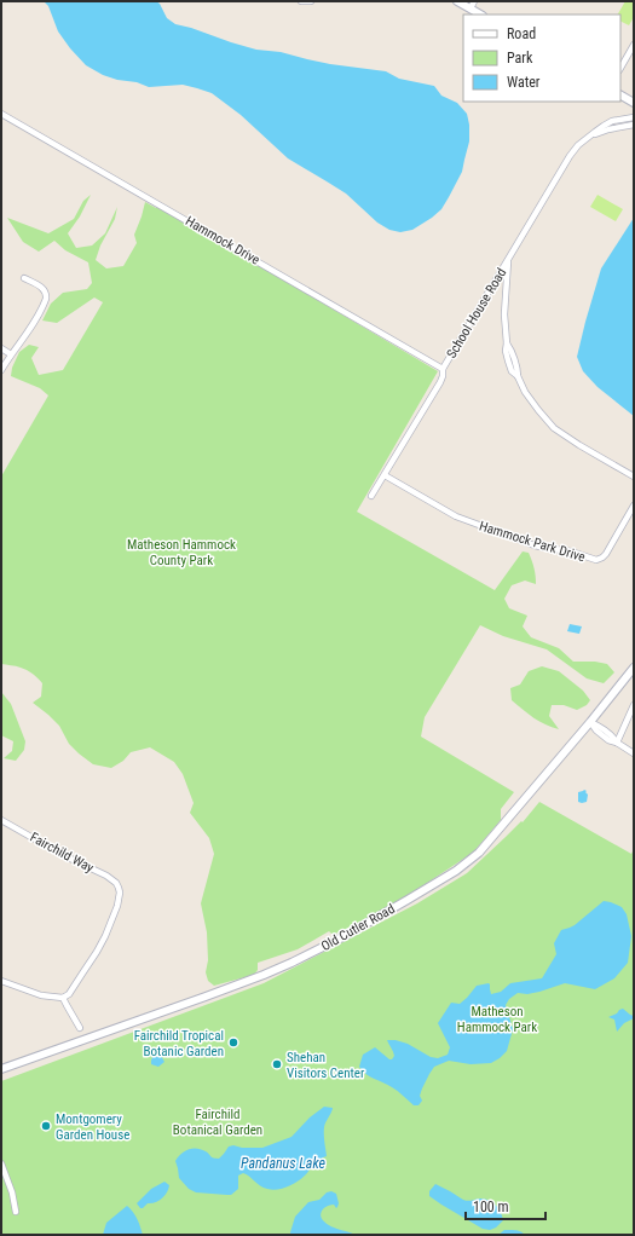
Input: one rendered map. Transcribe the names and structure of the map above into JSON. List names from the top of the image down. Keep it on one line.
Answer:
{"streets":{"main road":["Old Cutler Road"],"street":["Hammock Drive","School House Road","Hammock Park Drive","Fairchild Way"]},"crossings":[["Hammock Drive","School House Road"],["School House Road","Hammock Park Drive"]],"water":["Pandanus Lake"],"parks":["Matheson Hammock County Park","Matheson Hammock Park","Fairchild Botanical Garden"],"places":["Fairchild Tropical Botanic Garden","Shehan Visitors Center","Montgomery Garden House"],"legend":["Road","Park","Water"],"scale_bar":"100 m"}
